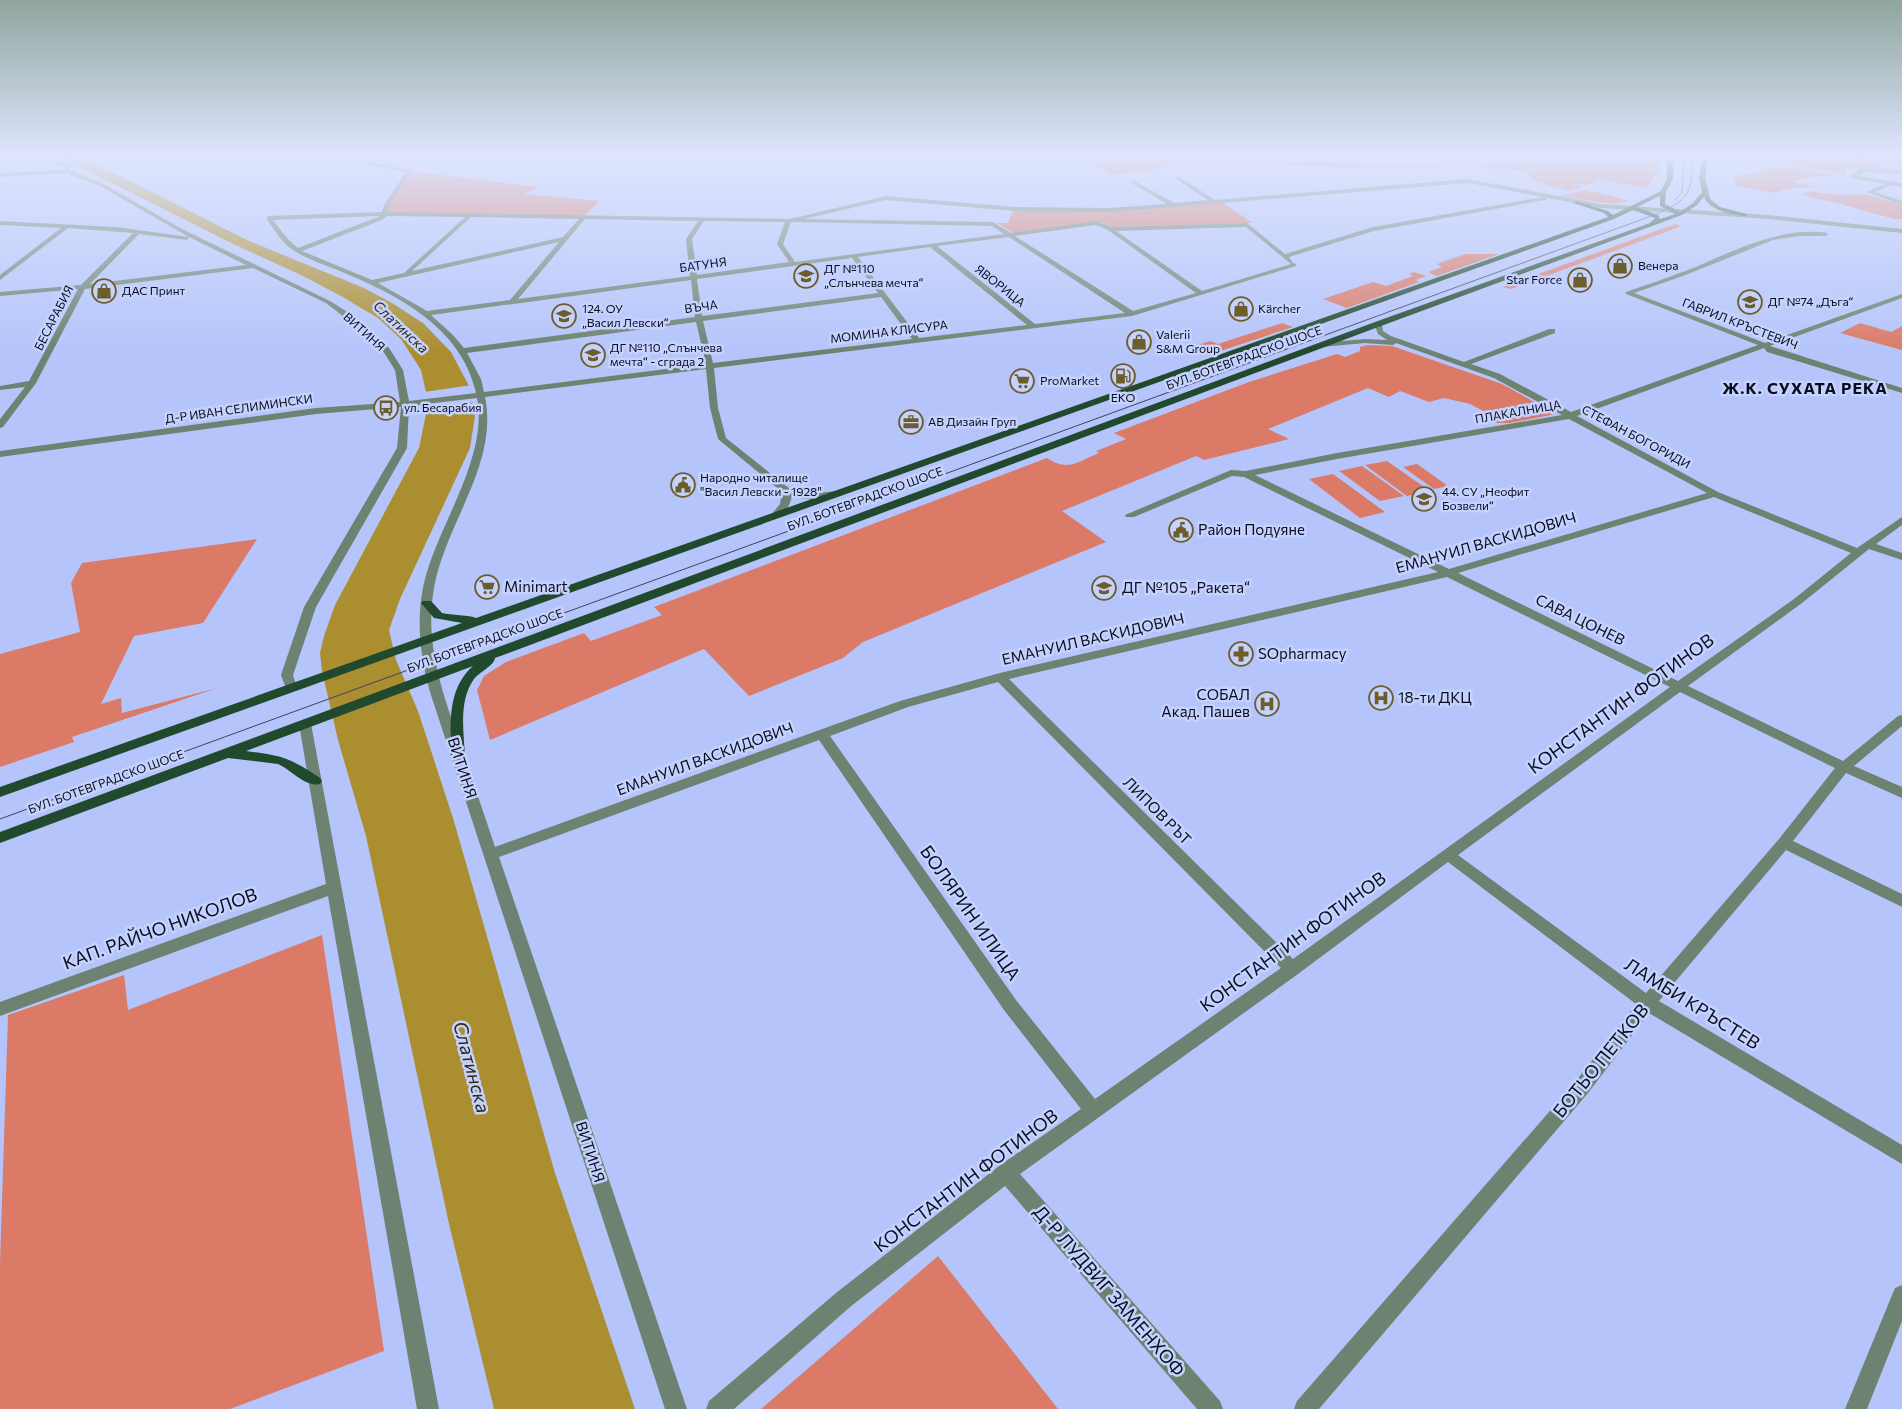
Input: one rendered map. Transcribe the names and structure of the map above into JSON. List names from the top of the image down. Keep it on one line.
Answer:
{"streets":{"main road":["БУЛ. БОТЕВГРАДСКО ШОСЕ"],"street":["БАТУНЯ","ЯВОРИЦА","ВЪЧА","БЕСАРАБИЯ","ГАВРИЛ КРЪСТЕВИЧ","ВИТИНЯ","МОМИНА КЛИСУРА","Д-Р ИВАН СЕЛИМИНСКИ","ПЛАКАЛНИЦА","СТЕФАН БОГОРИДИ","ЕМАНУИЛ ВАСКИДОВИЧ","САВА ЦОНЕВ","КОНСТАНТИН ФОТИНОВ","ЛИПОВ РЪТ","БОЛЯРИН ИЛИЦА","КАП. РАЙЧО НИКОЛОВ","ЛАМБИ КРЪСТЕВ","БОТЬО ПЕТКОВ","Д-Р ЛУДВИГ ЗАМЕНХОФ"]},"crossings":[["БАТУНЯ","ЯВОРИЦА"],["БАТУНЯ","ВИТИНЯ"],["БАТУНЯ","МОМИНА КЛИСУРА"],["ЯВОРИЦА","МОМИНА КЛИСУРА"],["ВЪЧА","ВИТИНЯ"],["ГАВРИЛ КРЪСТЕВИЧ","ПЛАКАЛНИЦА"],["ВИТИНЯ","МОМИНА КЛИСУРА"],["ВИТИНЯ","БУЛ. БОТЕВГРАДСКО ШОСЕ"],["ВИТИНЯ","Д-Р ИВАН СЕЛИМИНСКИ"],["ВИТИНЯ","ЕМАНУИЛ ВАСКИДОВИЧ"],["МОМИНА КЛИСУРА","Д-Р ИВАН СЕЛИМИНСКИ"],["БУЛ. БОТЕВГРАДСКО ШОСЕ","СТЕФАН БОГОРИДИ"],["ПЛАКАЛНИЦА","СТЕФАН БОГОРИДИ"],["ПЛАКАЛНИЦА","САВА ЦОНЕВ"],["СТЕФАН БОГОРИДИ","ЕМАНУИЛ ВАСКИДОВИЧ"],["СТЕФАН БОГОРИДИ","КОНСТАНТИН ФОТИНОВ"],["ЕМАНУИЛ ВАСКИДОВИЧ","САВА ЦОНЕВ"],["ЕМАНУИЛ ВАСКИДОВИЧ","ЛИПОВ РЪТ"],["ЕМАНУИЛ ВАСКИДОВИЧ","БОЛЯРИН ИЛИЦА"],["САВА ЦОНЕВ","КОНСТАНТИН ФОТИНОВ"],["САВА ЦОНЕВ","БОТЬО ПЕТКОВ"],["КОНСТАНТИН ФОТИНОВ","ЛИПОВ РЪТ"],["КОНСТАНТИН ФОТИНОВ","БОЛЯРИН ИЛИЦА"],["КОНСТАНТИН ФОТИНОВ","ЛАМБИ КРЪСТЕВ"],["КОНСТАНТИН ФОТИНОВ","Д-Р ЛУДВИГ ЗАМЕНХОФ"],["ЛАМБИ КРЪСТЕВ","БОТЬО ПЕТКОВ"]],"districts":["Ж.К. СУХАТА РЕКА"],"water":["Слатинска"],"places":{"shop":["Венера","Star Force","ДАС Принт","Кärcher","Valerii S&M Group"],"school or university":["ДГ №110 „Слънчева мечта“","ДГ №74 „Дъга“","124. ОУ „Васил Левски“","ДГ №110 „Слънчева мечта“ - сграда 2","44. СУ „Неофит Бозвели“","ДГ №105 „Ракета“"],"fuel station":["EKO"],"supermarket":["ProMarket","Minimart"],"bus stop":["ул. Бесарабия"],"office":["АВ Дизайн Груп"],"public building":["Народно читалище \"Васил Левски - 1928\"","Район Подуяне"],"pharmacy":["SOpharmacy"],"hospital":["18-ти ДКЦ","СОБАЛ Акад. Пашев"]}}
